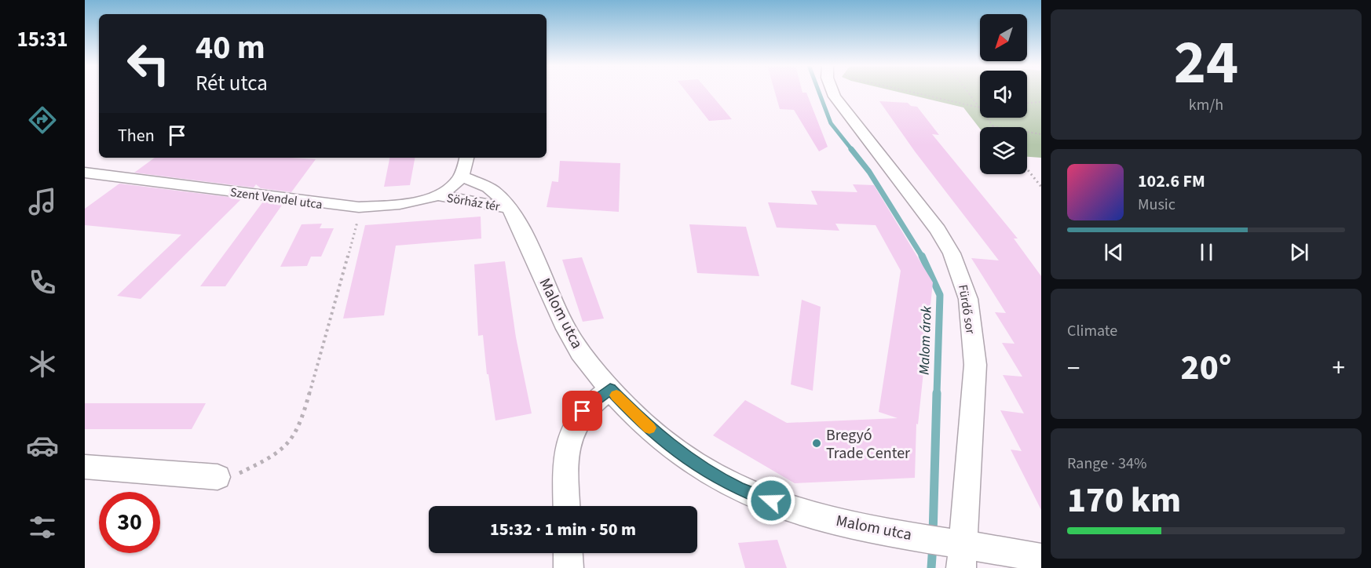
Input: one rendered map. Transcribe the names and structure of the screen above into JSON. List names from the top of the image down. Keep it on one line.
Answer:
{"streets":{"street":["Szent Vendel utca","Sörház tér","Fürdő sor","Malom utca"]},"crossings":[["Szent Vendel utca","Sörház tér"],["Szent Vendel utca","Malom utca"],["Sörház tér","Malom utca"],["Fürdő sor","Malom utca"]],"water":["Malom árok"],"places":["Bregyó Trade Center"],"north":"bottom left","page":{"tabs":"15:31","tile":[["24","km/h"],"Climate",["Range · 34%","170 km"]],"turn":["40 m","Rét utca"],"then":"Then","song":["102.6 FM","Music"],"heat":["−","20°","+"],"limit":"30","trip":"15:32 · 1 min · 50 m"}}
